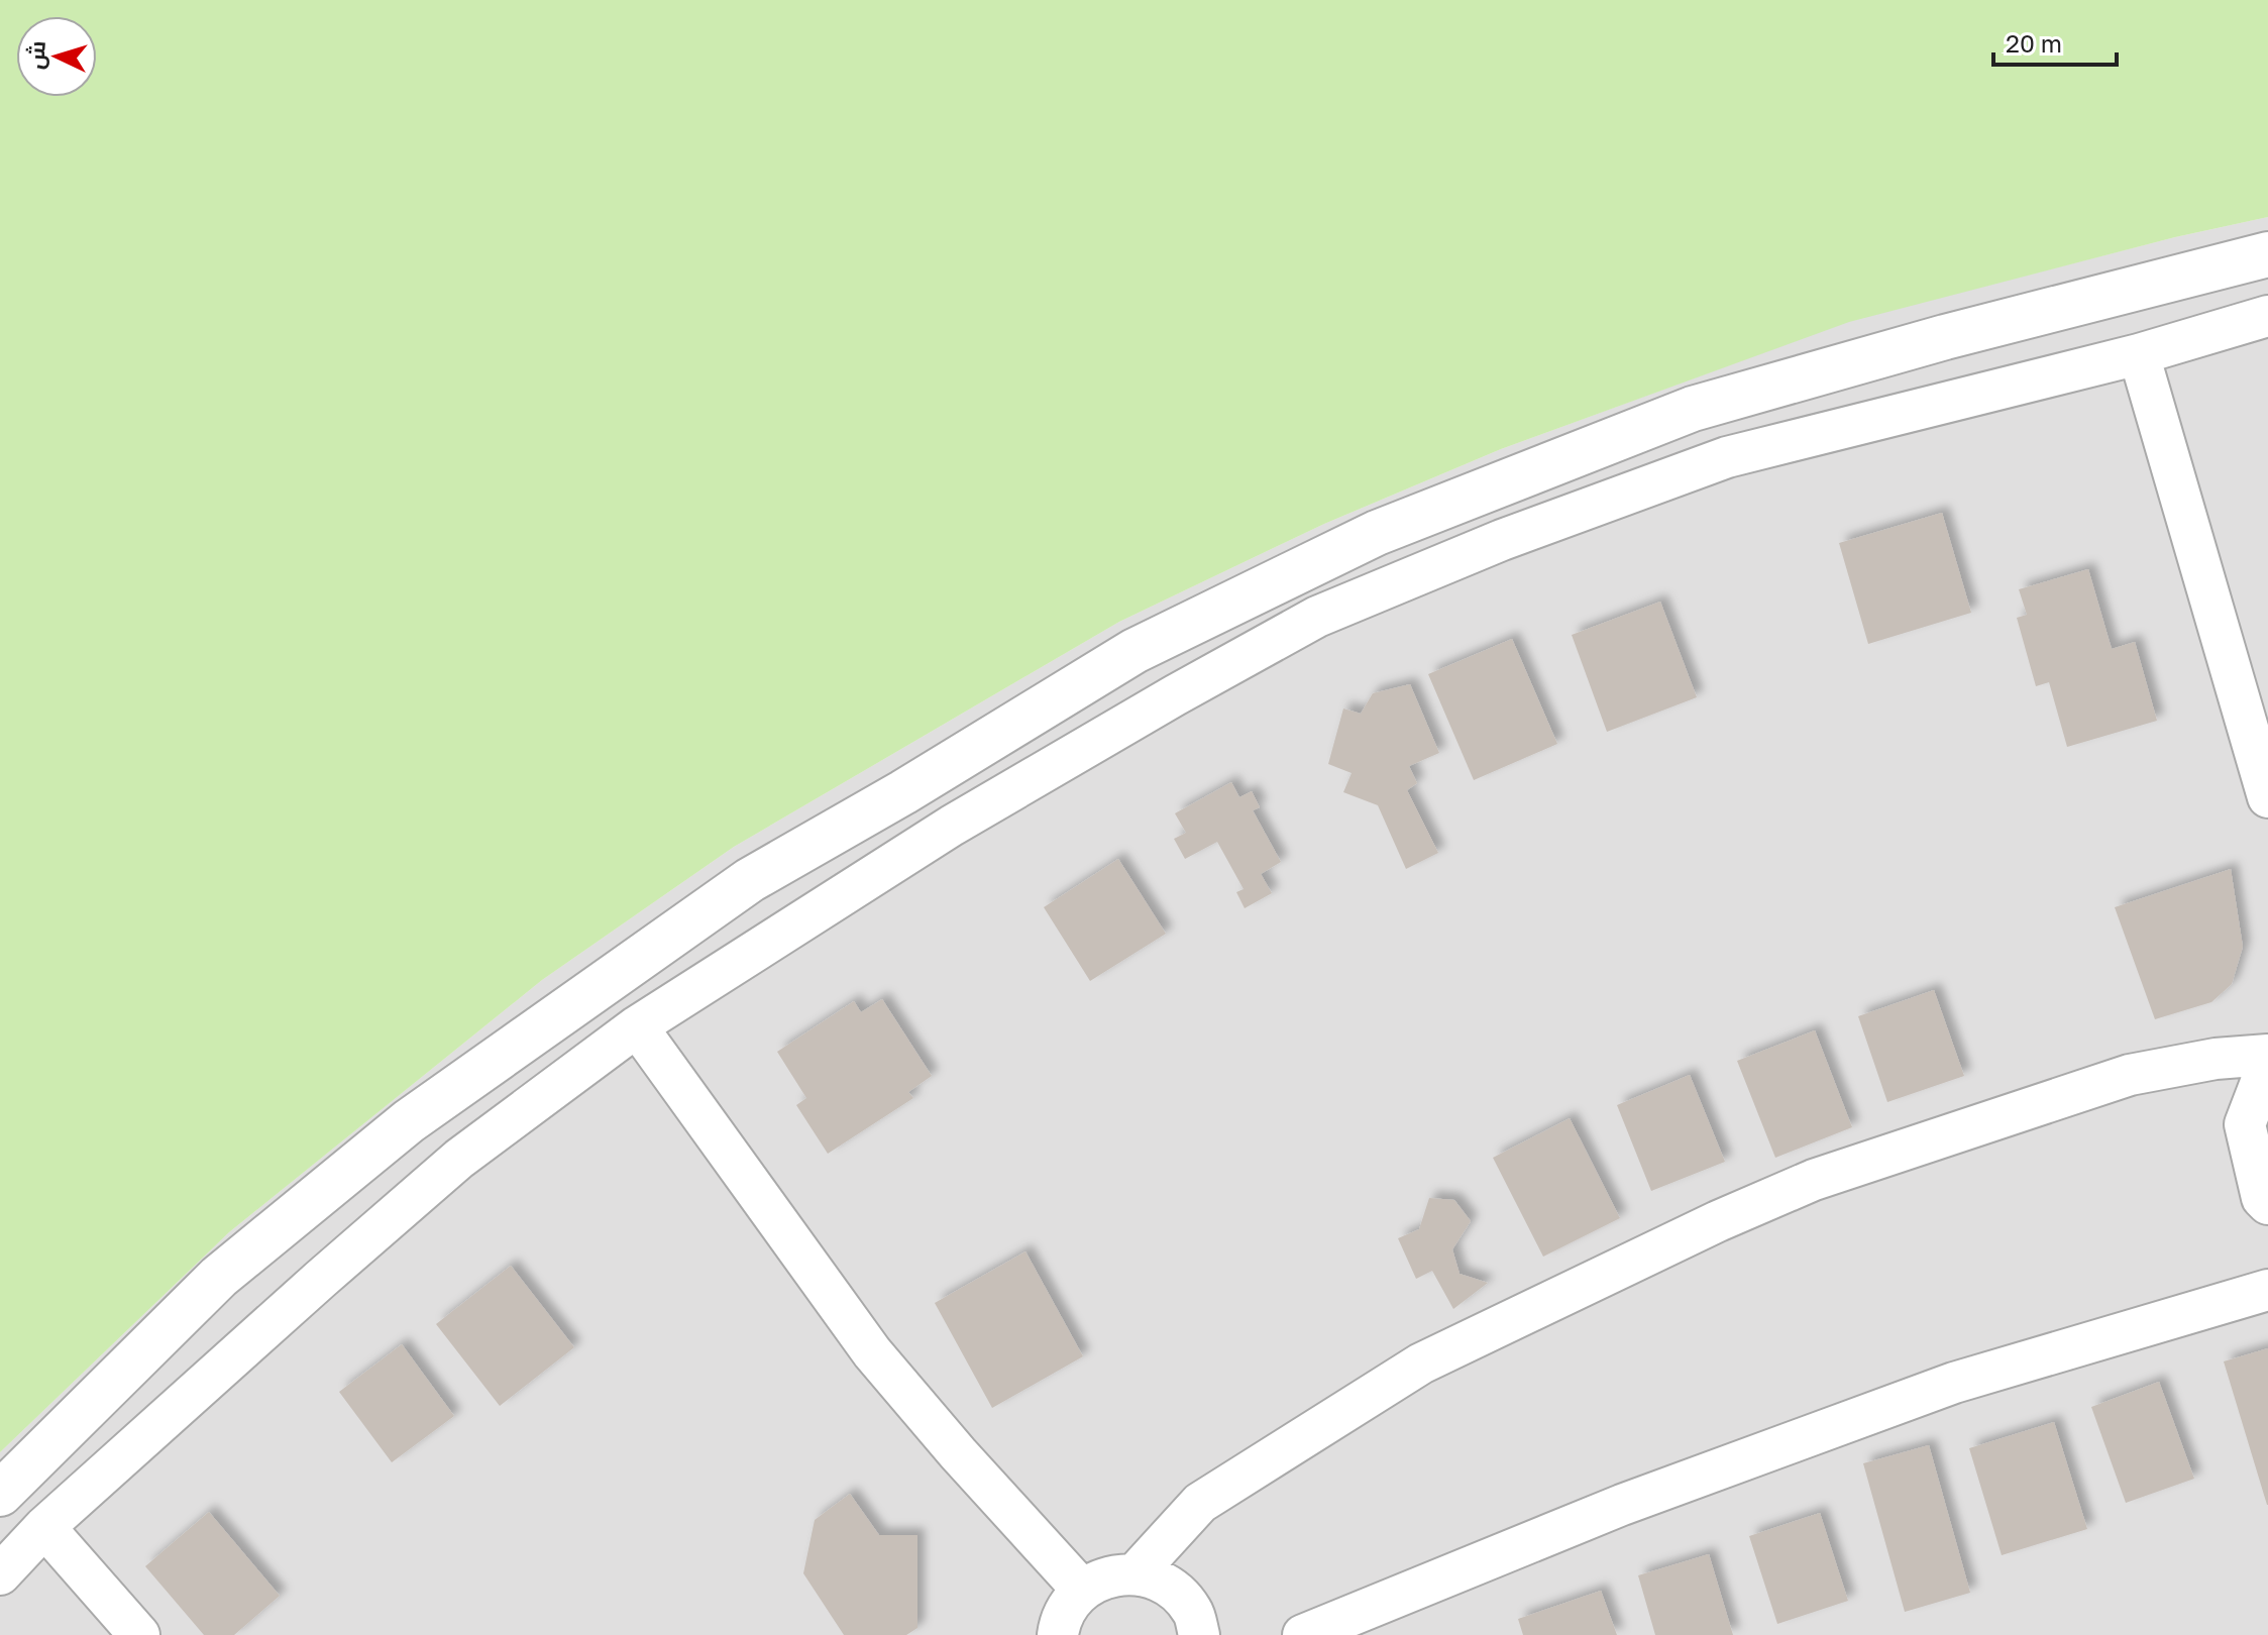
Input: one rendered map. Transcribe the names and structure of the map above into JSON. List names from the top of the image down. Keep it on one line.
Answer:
{"scale_bar":"20 m","north":"left"}
